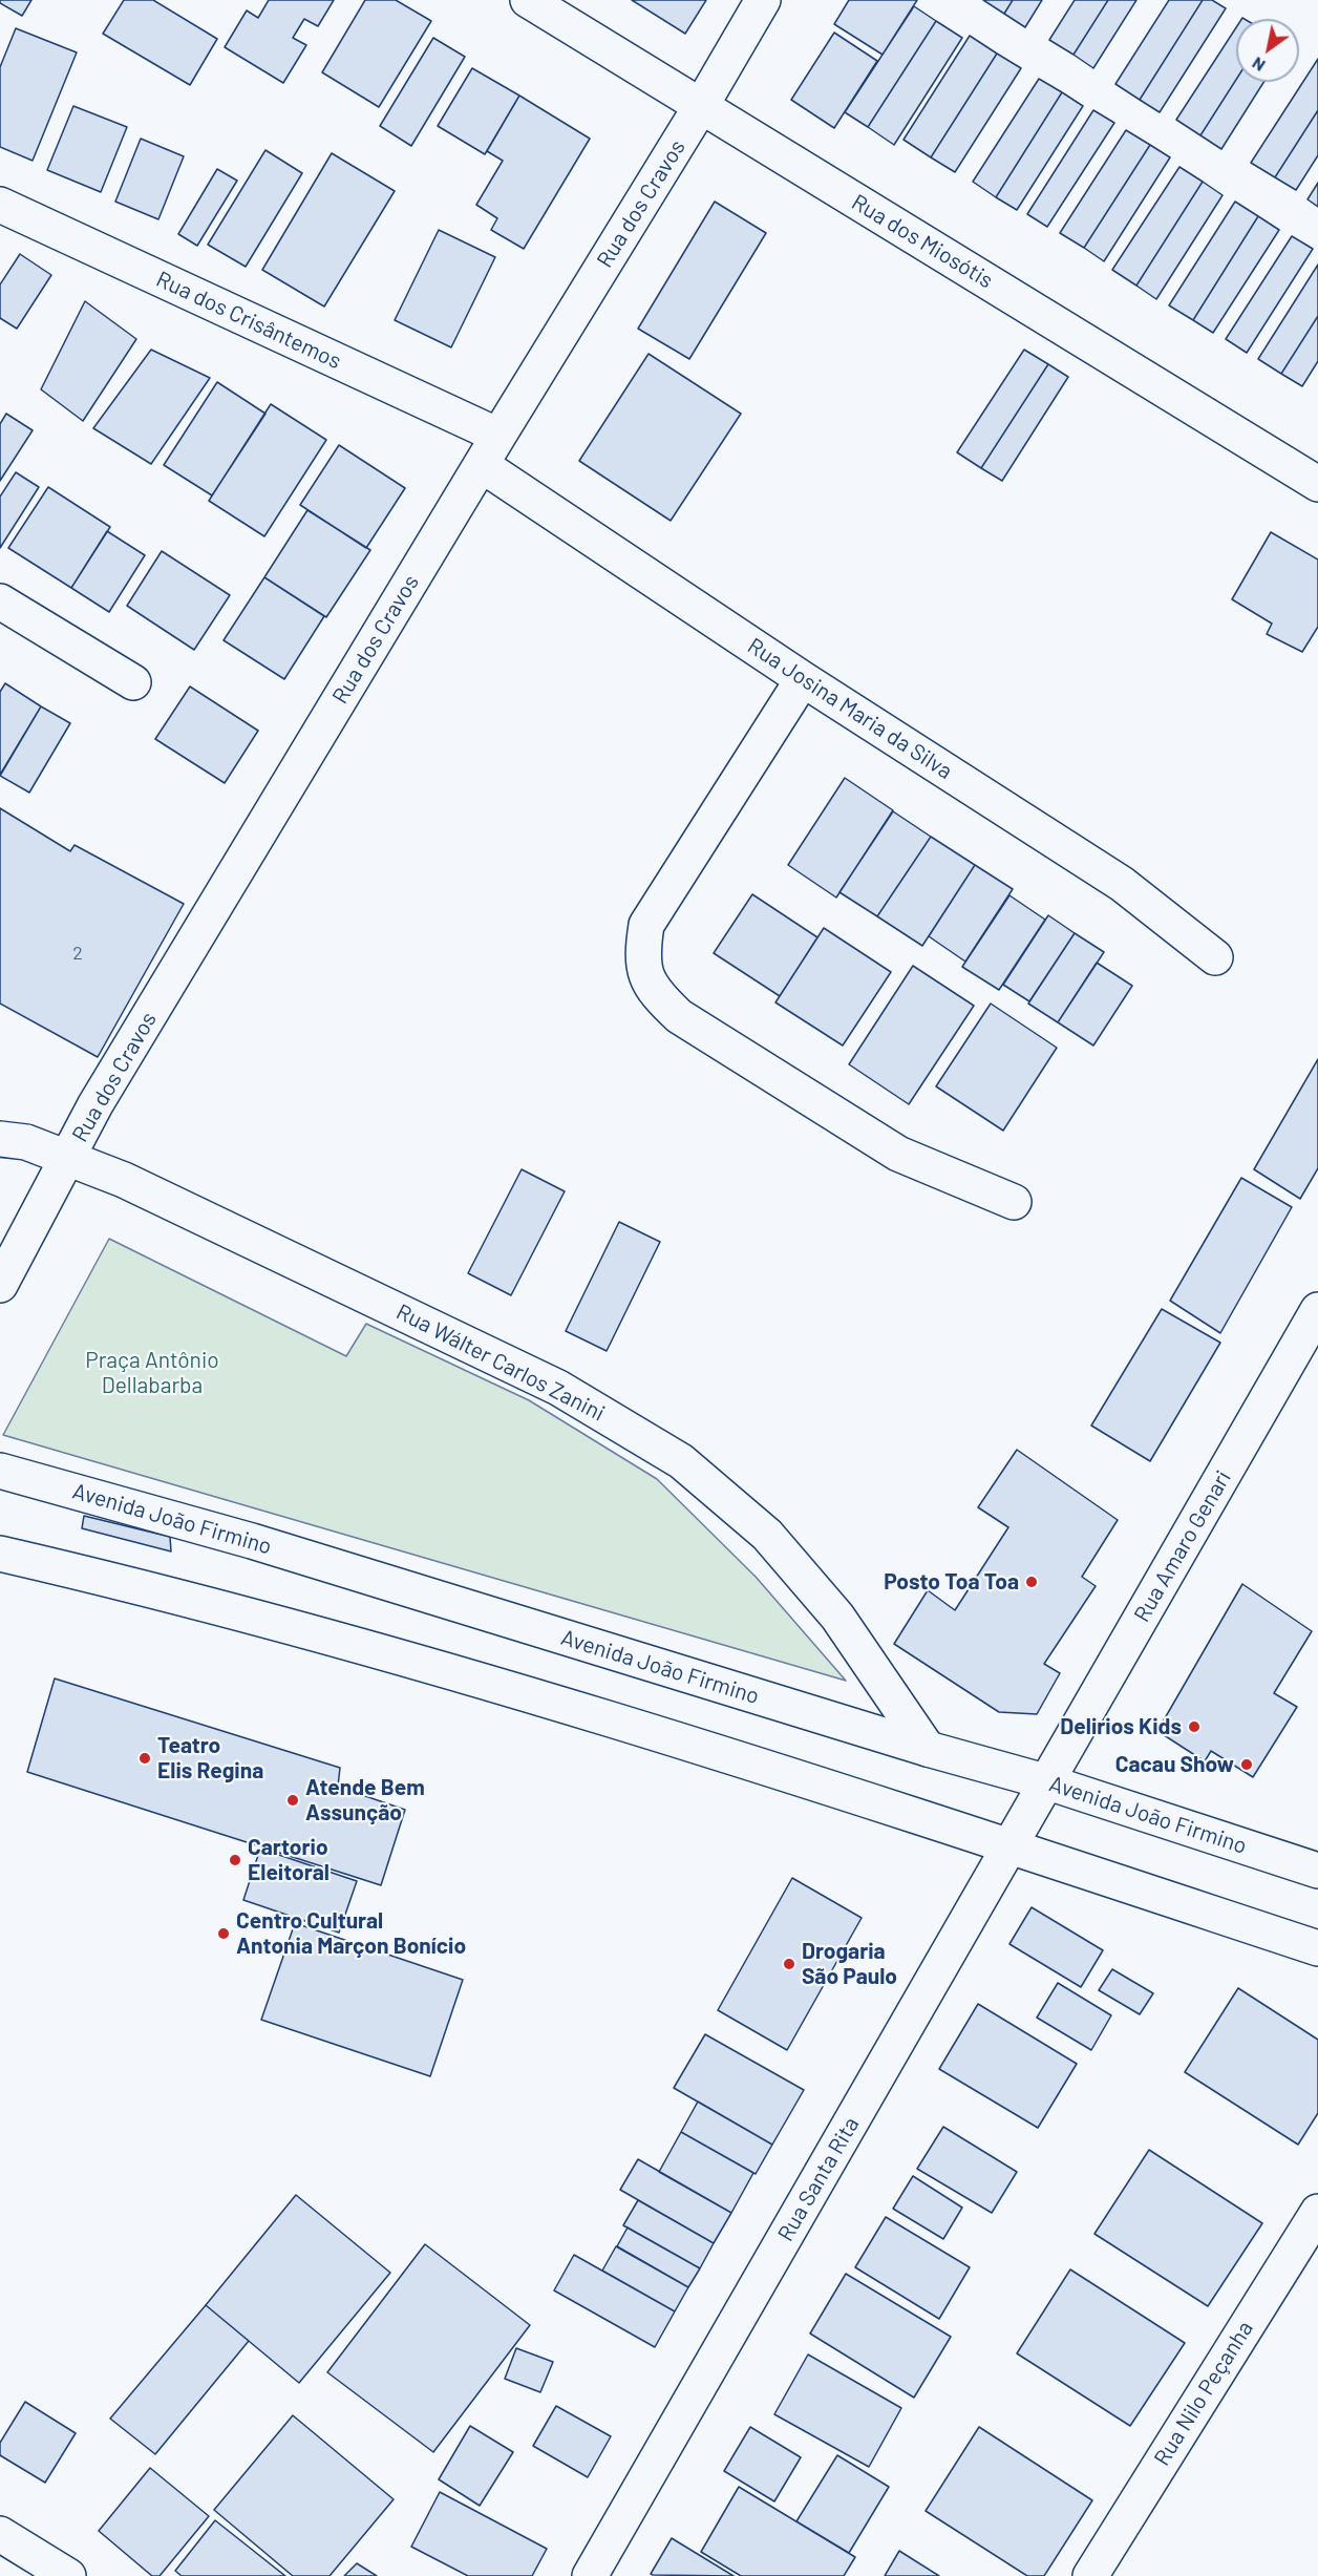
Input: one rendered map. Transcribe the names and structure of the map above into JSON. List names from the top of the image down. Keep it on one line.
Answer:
{"streets":{"street":["Rua dos Cravos","Rua dos Miosótis","Rua dos Crisântemos","Rua Josina Maria da Silva","Rua Wálter Carlos Zanini","Avenida João Firmino","Rua Amaro Genari","Rua Santa Rita","Rua Nilo Peçanha"]},"crossings":[["Rua dos Cravos","Rua dos Miosótis"],["Rua dos Cravos","Rua dos Crisântemos"],["Rua dos Cravos","Rua Josina Maria da Silva"],["Rua dos Cravos","Rua Wálter Carlos Zanini"],["Rua Wálter Carlos Zanini","Avenida João Firmino"],["Avenida João Firmino","Rua Amaro Genari"],["Avenida João Firmino","Rua Santa Rita"],["Rua Amaro Genari","Rua Santa Rita"]],"parks":["Praça Antônio Dellabarba"],"places":["Posto Toa Toa","Delirios Kids","Teatro Elis Regina","Cacau Show","Atende Bem Assunção","Cartorio Eleitoral","Centro Cultural Antonia Marçon Bonício","Drogaria São Paulo"],"house_numbers":["2"],"north":"bottom left"}
